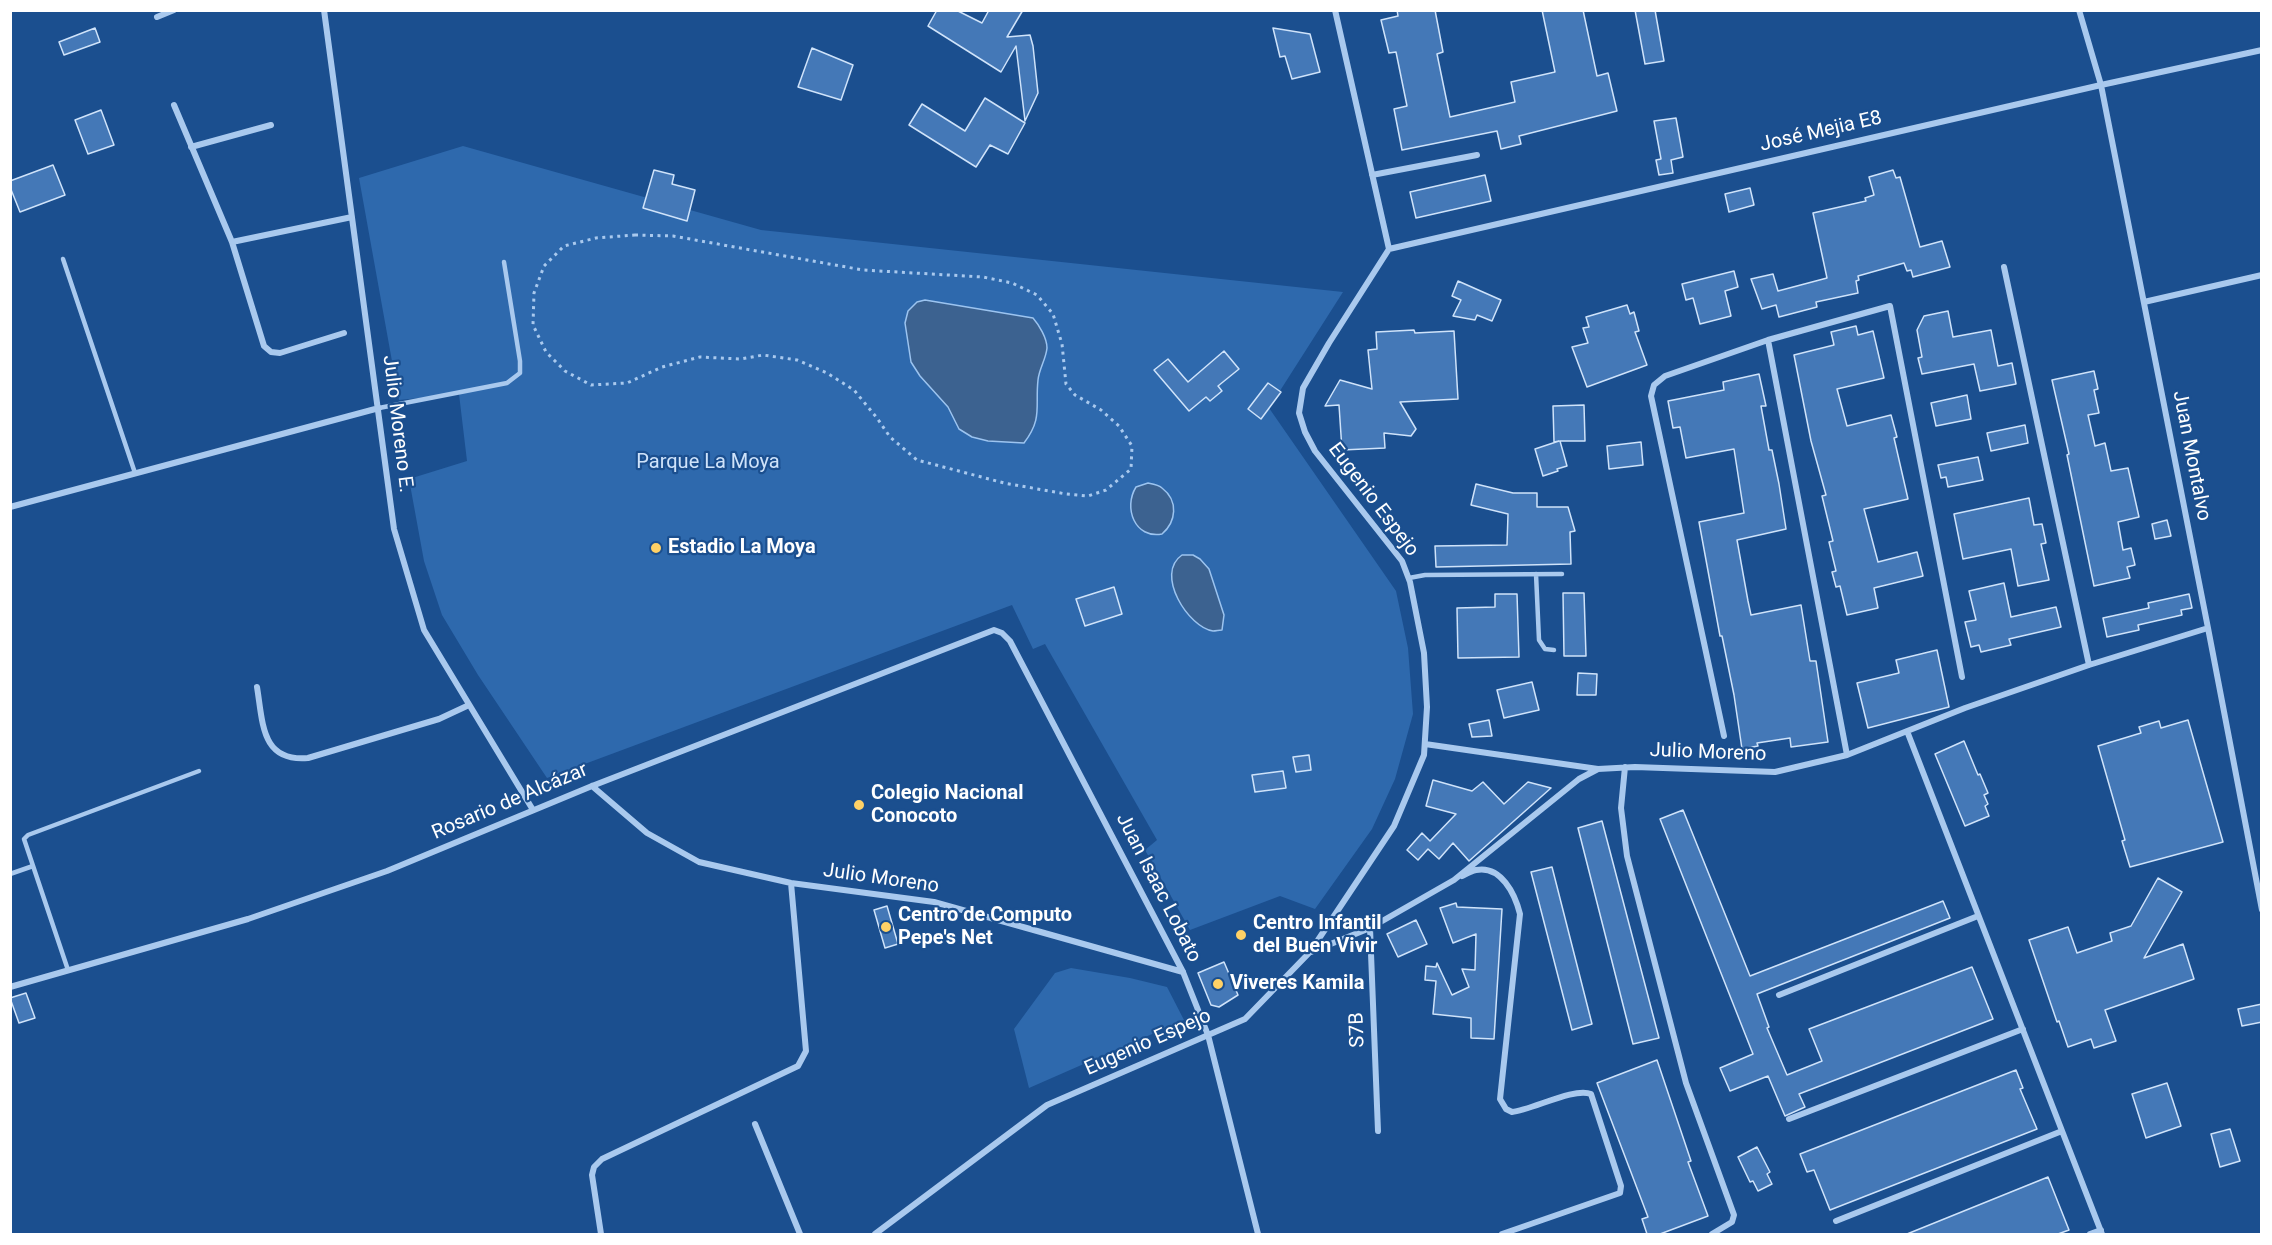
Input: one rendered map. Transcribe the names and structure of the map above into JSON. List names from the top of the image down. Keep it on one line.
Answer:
{"streets":{"street":["José Mejia E8","Julio Moreno E.","Juan Montalvo","Eugenio Espejo","Julio Moreno","Rosario de Alcázar","Juan Isaac Lobato","S7B"]},"crossings":[["José Mejia E8","Juan Montalvo"],["José Mejia E8","Eugenio Espejo"],["Julio Moreno E.","Rosario de Alcázar"],["Juan Montalvo","Julio Moreno"],["Eugenio Espejo","Julio Moreno"],["Eugenio Espejo","Juan Isaac Lobato"],["Julio Moreno","Rosario de Alcázar"],["Julio Moreno","Juan Isaac Lobato"],["Rosario de Alcázar","Juan Isaac Lobato"]],"parks":["Parque La Moya"],"places":["Estadio La Moya","Colegio Nacional Conocoto","Centro de Computo Pepe's Net","Centro Infantil del Buen Vivir","Viveres Kamila"]}
